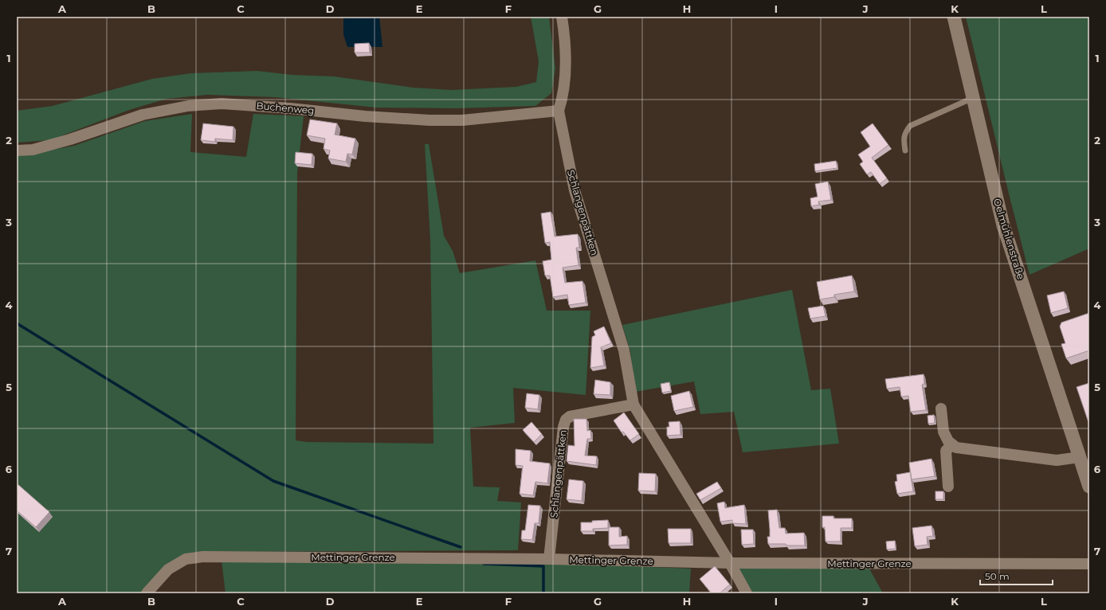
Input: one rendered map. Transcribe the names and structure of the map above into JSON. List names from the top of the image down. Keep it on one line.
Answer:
{"streets":{"street":["Buchenweg","Schlangenpättken","Oelmühlenstraße","Mettinger Grenze"]},"crossings":[["Buchenweg","Schlangenpättken"],["Schlangenpättken","Mettinger Grenze"]],"scale_bar":"50 m","grid":{"columns":["A","B","C","D","E","F","G","H","I","J","K","L"],"rows":["1","2","3","4","5","6","7"]}}
